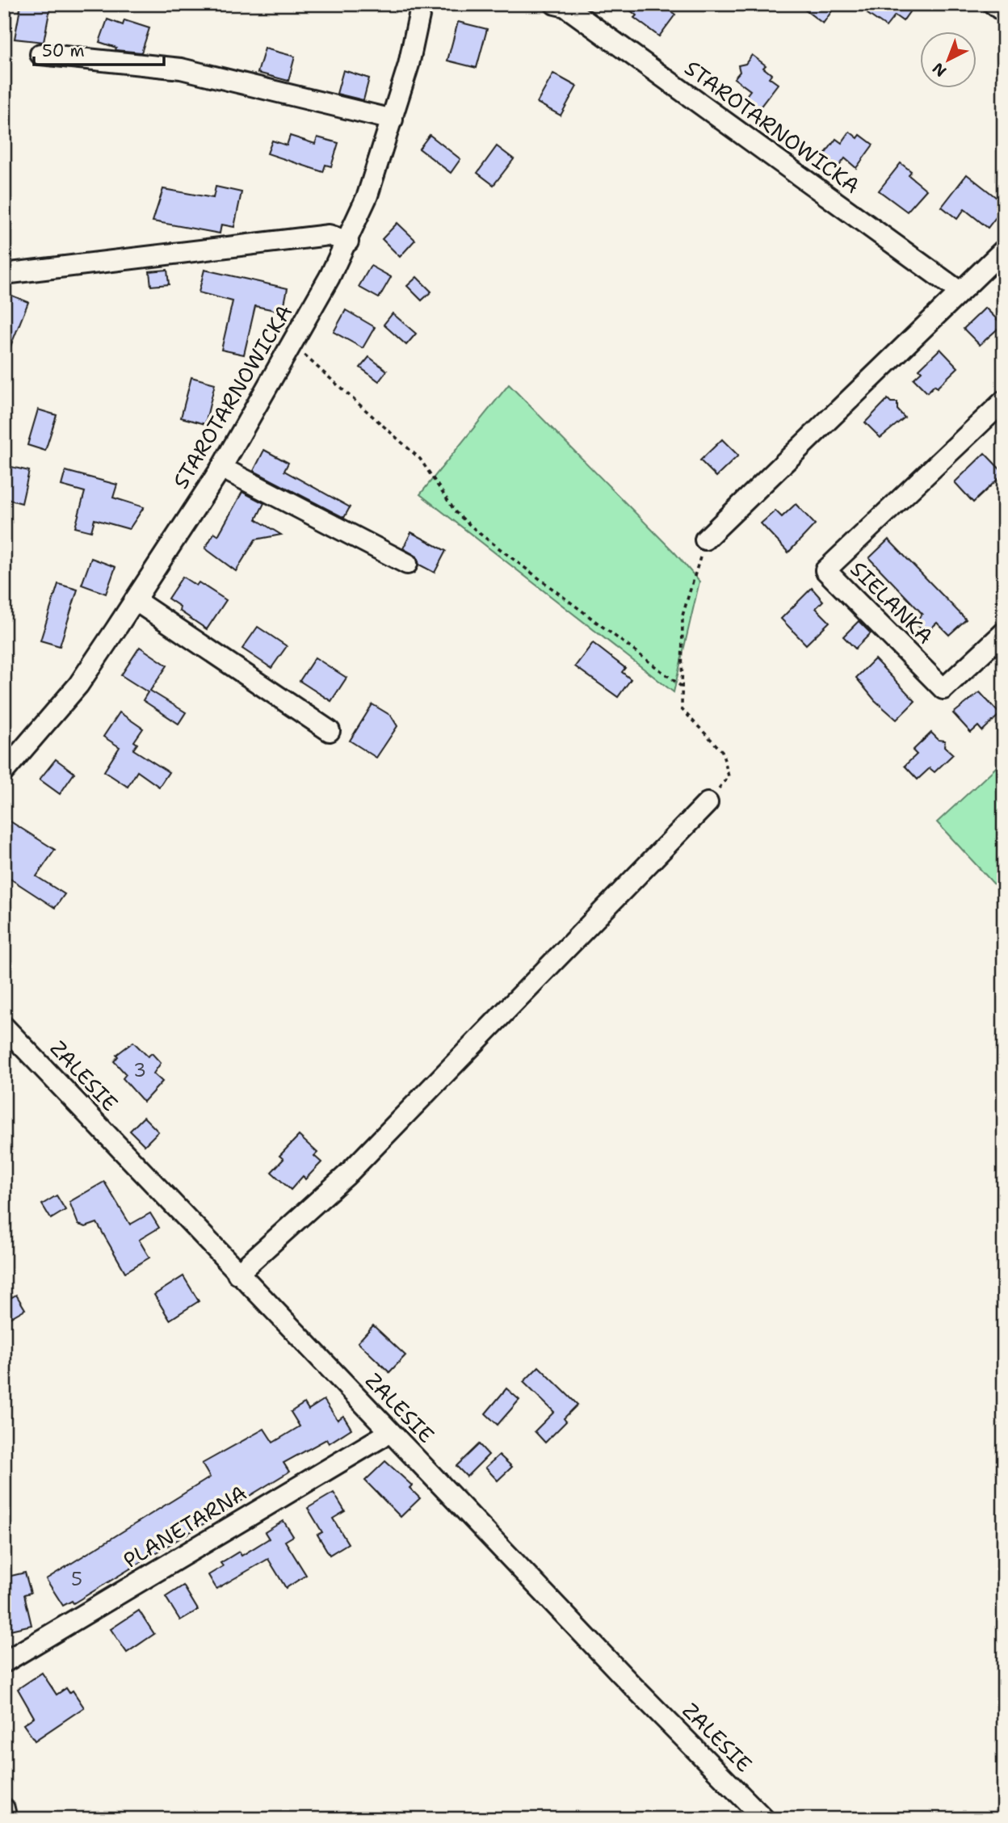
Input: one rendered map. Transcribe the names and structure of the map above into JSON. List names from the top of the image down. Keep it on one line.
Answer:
{"streets":{"street":["STAROTARNOWICKA","SIELANKA","ZALESIE","PLANETARNA"]},"crossings":[["ZALESIE","PLANETARNA"]],"house_numbers":["3","5"],"scale_bar":"50 m","north":"bottom left"}
